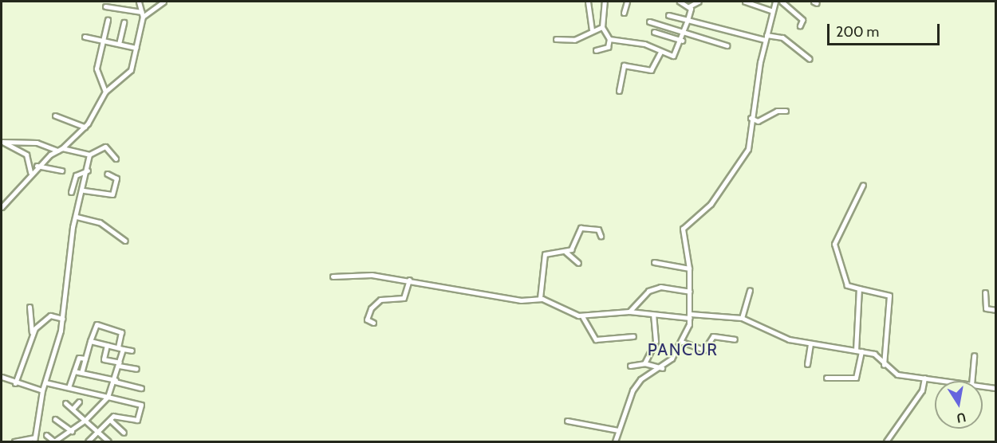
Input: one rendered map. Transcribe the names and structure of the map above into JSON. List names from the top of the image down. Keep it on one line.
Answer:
{"districts":["PANCUR"],"scale_bar":"200 m","north":"bottom"}
